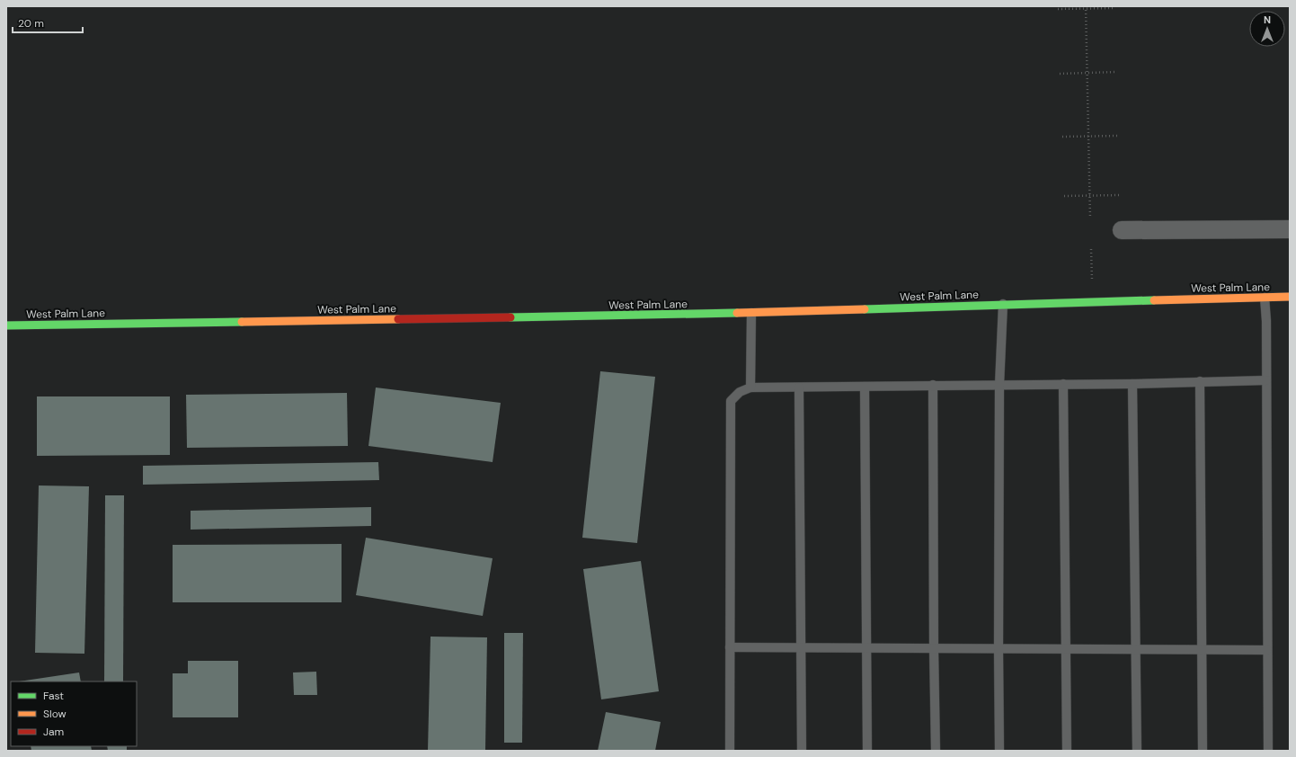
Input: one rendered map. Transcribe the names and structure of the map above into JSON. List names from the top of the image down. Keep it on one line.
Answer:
{"streets":{"street":["West Palm Lane"]},"legend":["Fast","Slow","Jam"],"scale_bar":"20 m","north":"top"}
